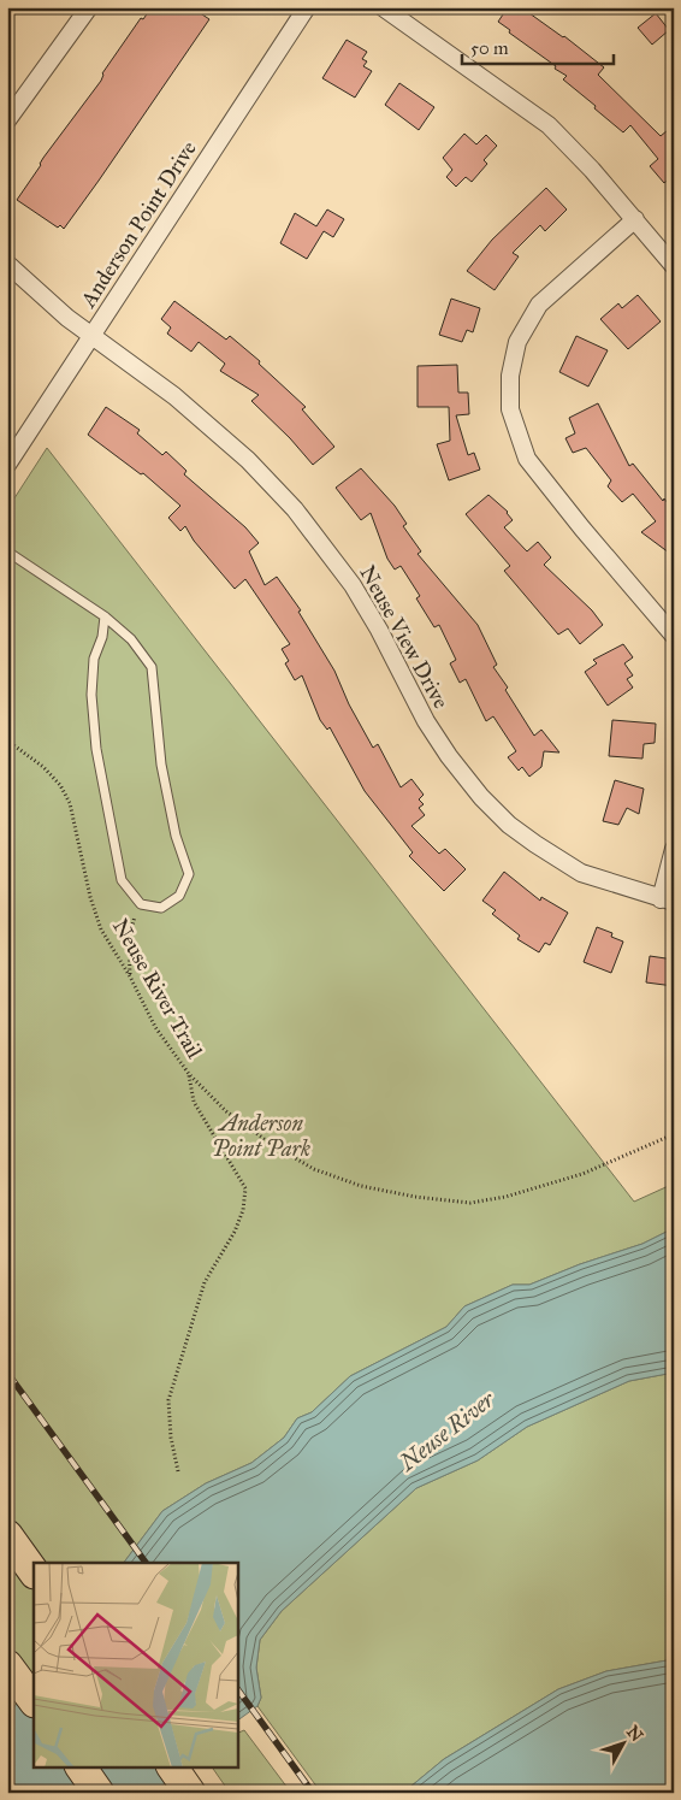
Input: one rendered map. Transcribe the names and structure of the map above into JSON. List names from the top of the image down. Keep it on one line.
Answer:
{"streets":{"street":["Anderson Point Drive","Neuse View Drive"],"path":["Neuse River Trail"]},"crossings":[["Anderson Point Drive","Neuse View Drive"]],"water":["Neuse River"],"parks":["Anderson Point Park"],"scale_bar":"50 m","north":"top right"}
